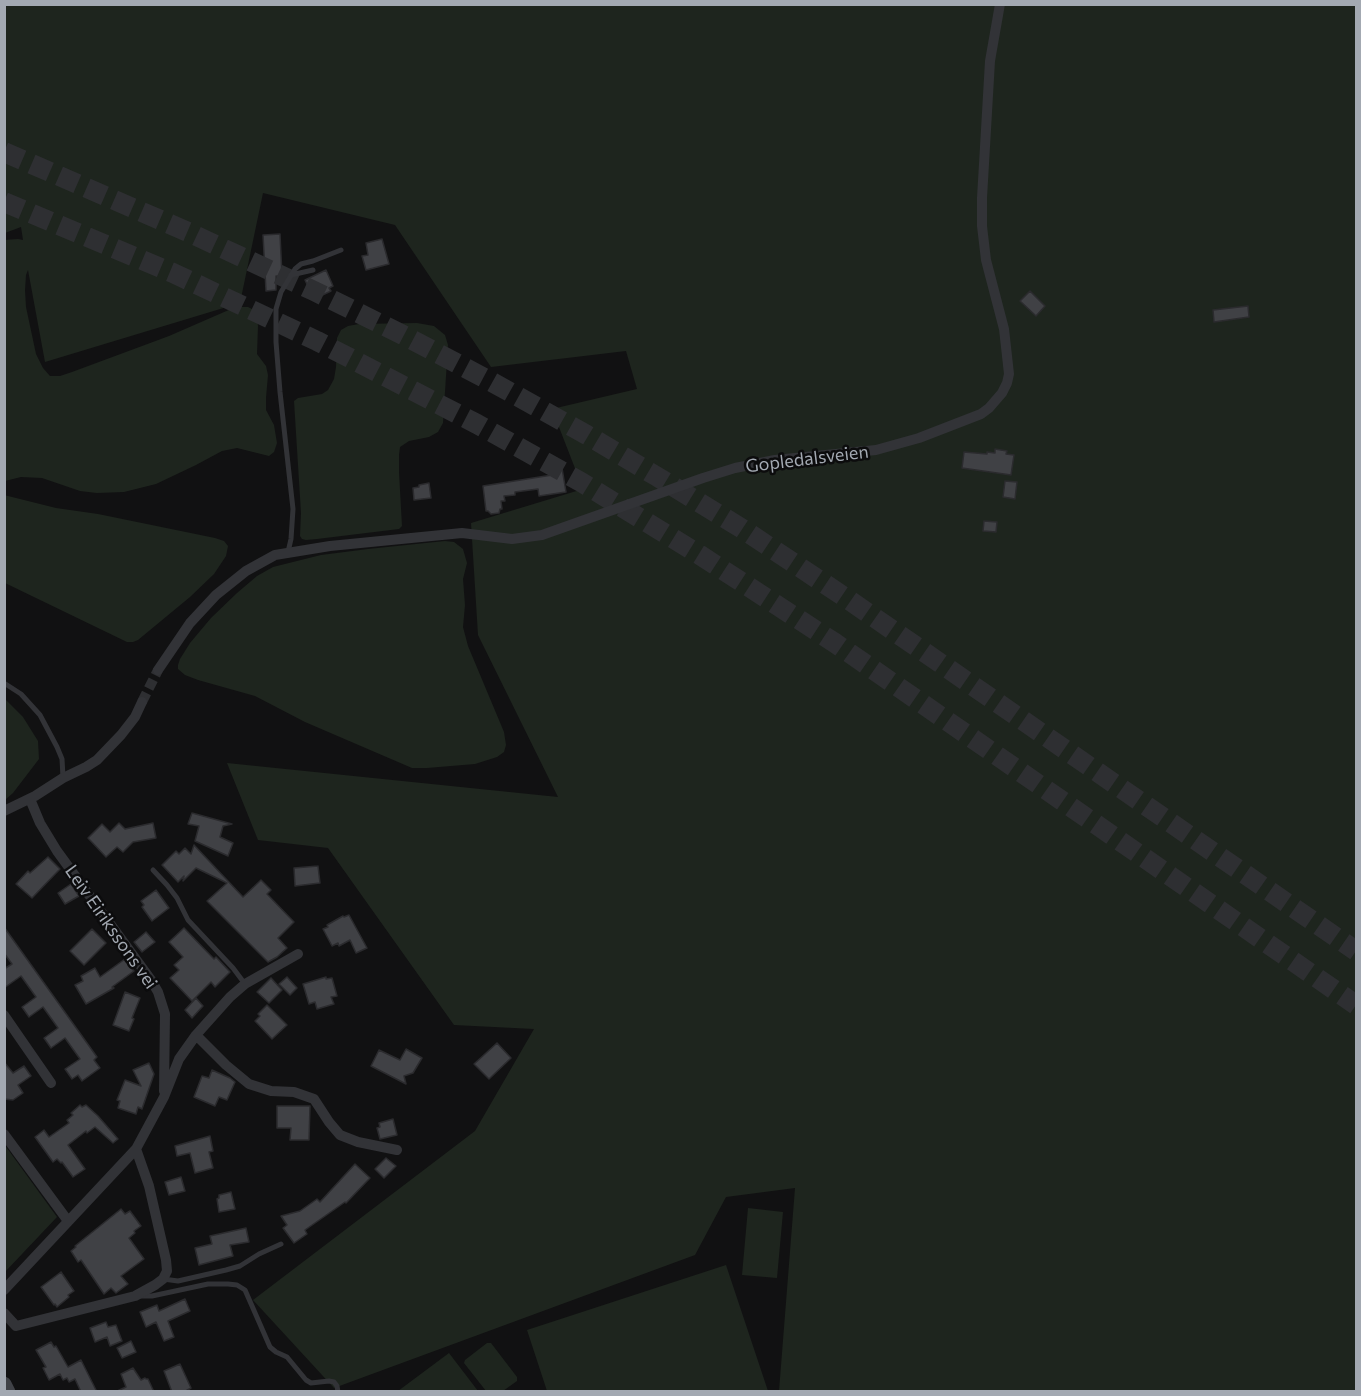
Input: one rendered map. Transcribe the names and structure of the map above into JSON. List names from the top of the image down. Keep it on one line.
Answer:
{"streets":{"street":["Gopledalsveien","Leiv Eirikssons vei"]}}
